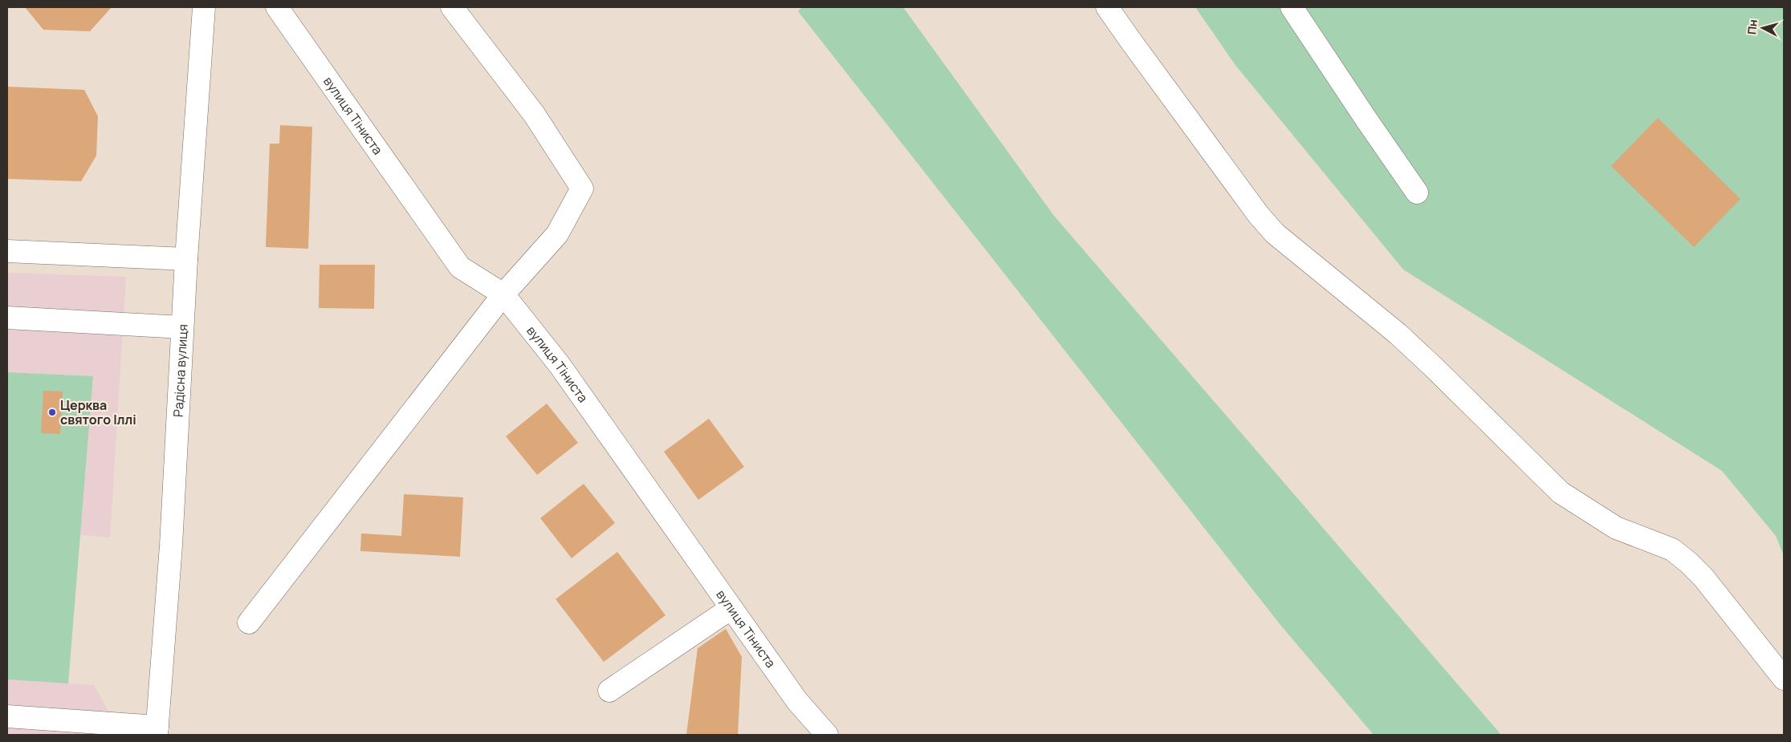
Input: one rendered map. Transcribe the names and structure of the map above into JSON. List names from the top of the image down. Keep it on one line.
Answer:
{"streets":{"street":["вулиця Тіниста","Радісна вулиця"]},"places":["Церква святого Іллі"],"north":"left"}
